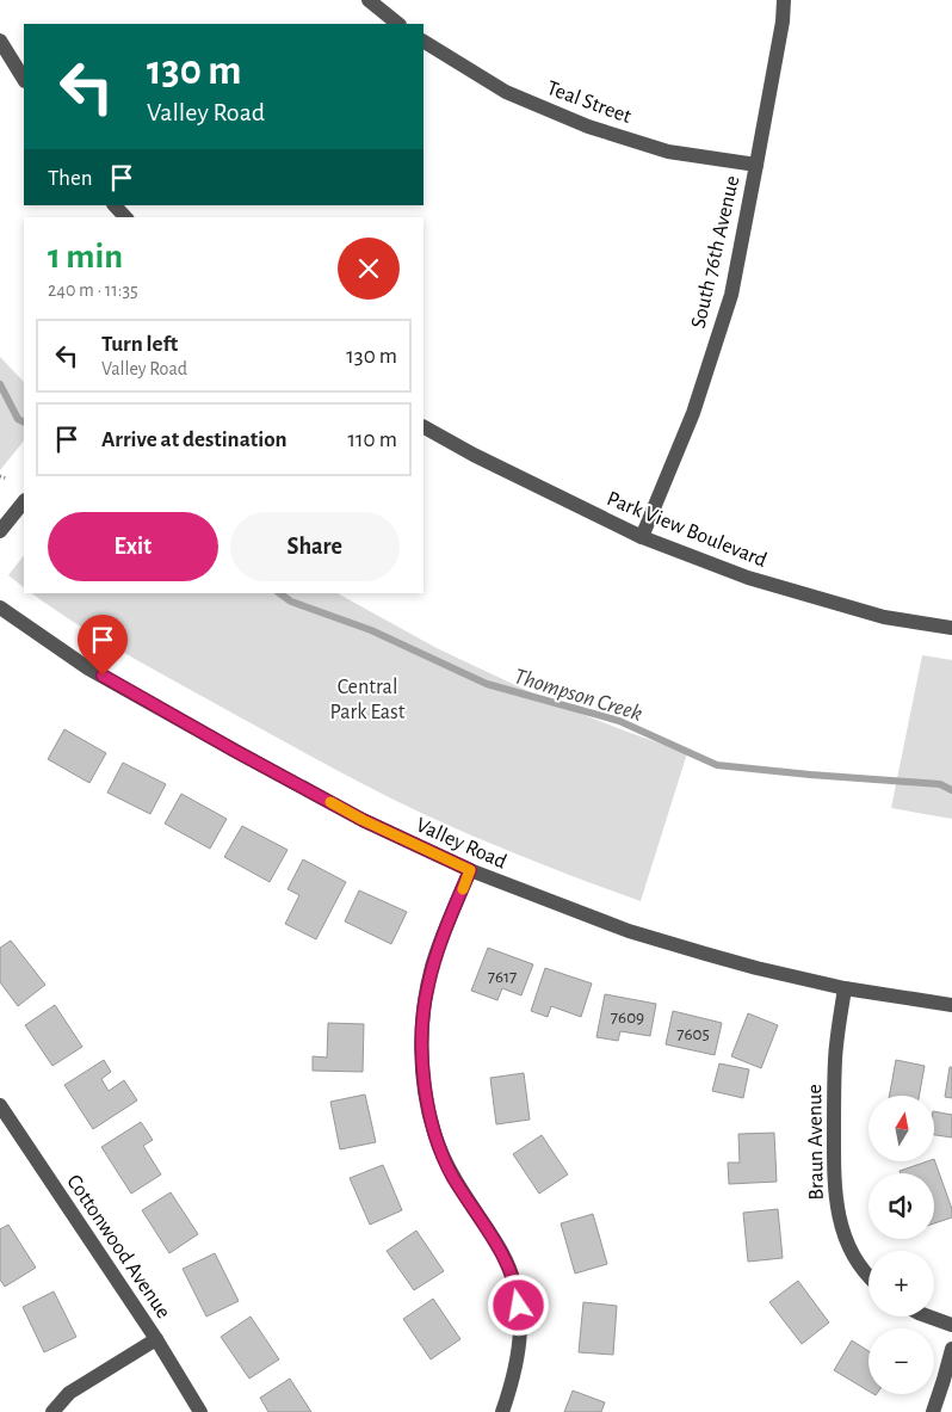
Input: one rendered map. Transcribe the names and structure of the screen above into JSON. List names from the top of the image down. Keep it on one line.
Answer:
{"streets":{"street":["Teal Street","South 76th Avenue","Park View Boulevard","Valley Road","Braun Avenue","Cottonwood Avenue"]},"crossings":[["Teal Street","South 76th Avenue"],["South 76th Avenue","Park View Boulevard"],["Valley Road","Braun Avenue"]],"water":["Thompson Creek"],"parks":["Central Park East"],"house_numbers":["7617","7609","7605"],"north":"top","page":{"turn":["130 m","Valley Road"],"then":"Then","heading":["1 min","240 m · 11:35"],"list":[{"name":"Turn left","note":"Valley Road","value":"130 m"},{"name":"Arrive at destination","value":"110 m"}],"buttons":["Exit","Share"],"map_buttons":["+","−"]}}
